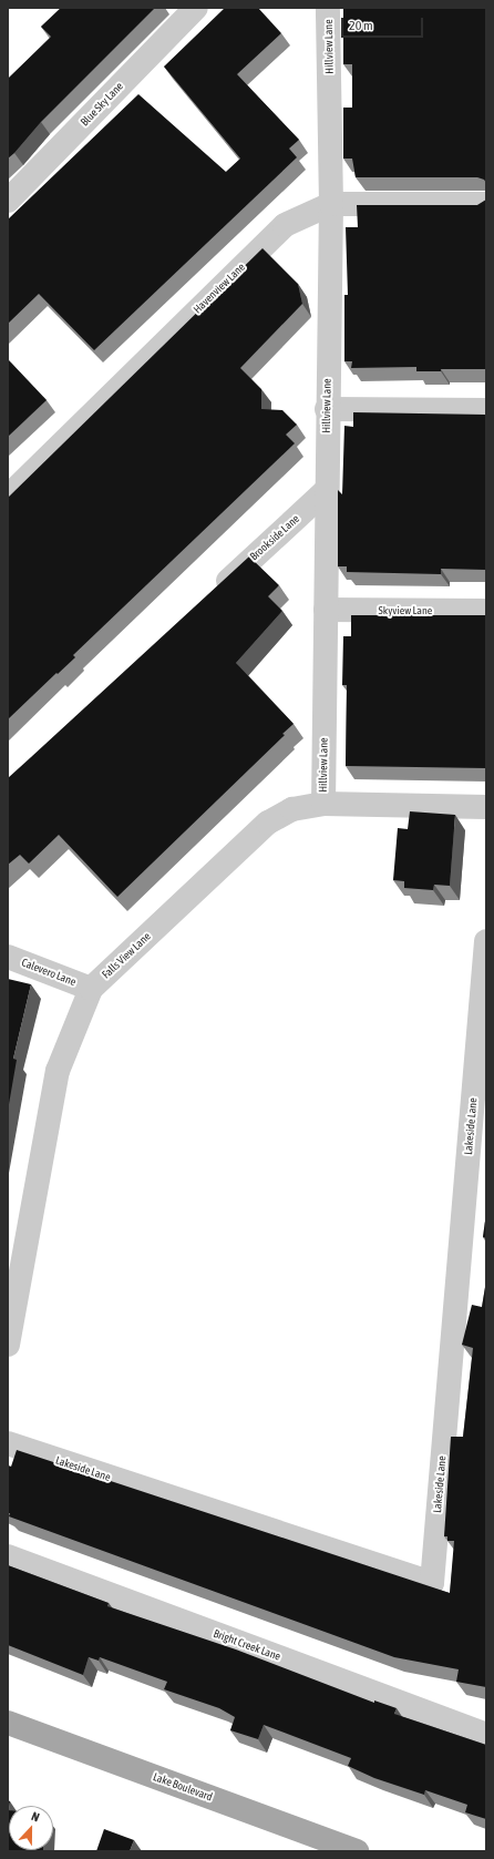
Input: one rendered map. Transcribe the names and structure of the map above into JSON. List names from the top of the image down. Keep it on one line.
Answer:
{"streets":{"main road":["Lake Boulevard"],"street":["Hillview Lane","Blue Sky Lane","Havenview Lane","Brookside Lane","Skyview Lane","Falls View Lane","Calevero Lane","Lakeside Lane","Bright Creek Lane"]},"crossings":[["Hillview Lane","Havenview Lane"],["Hillview Lane","Brookside Lane"],["Hillview Lane","Skyview Lane"],["Hillview Lane","Falls View Lane"],["Falls View Lane","Calevero Lane"]],"scale_bar":"20 m","north":"top"}
